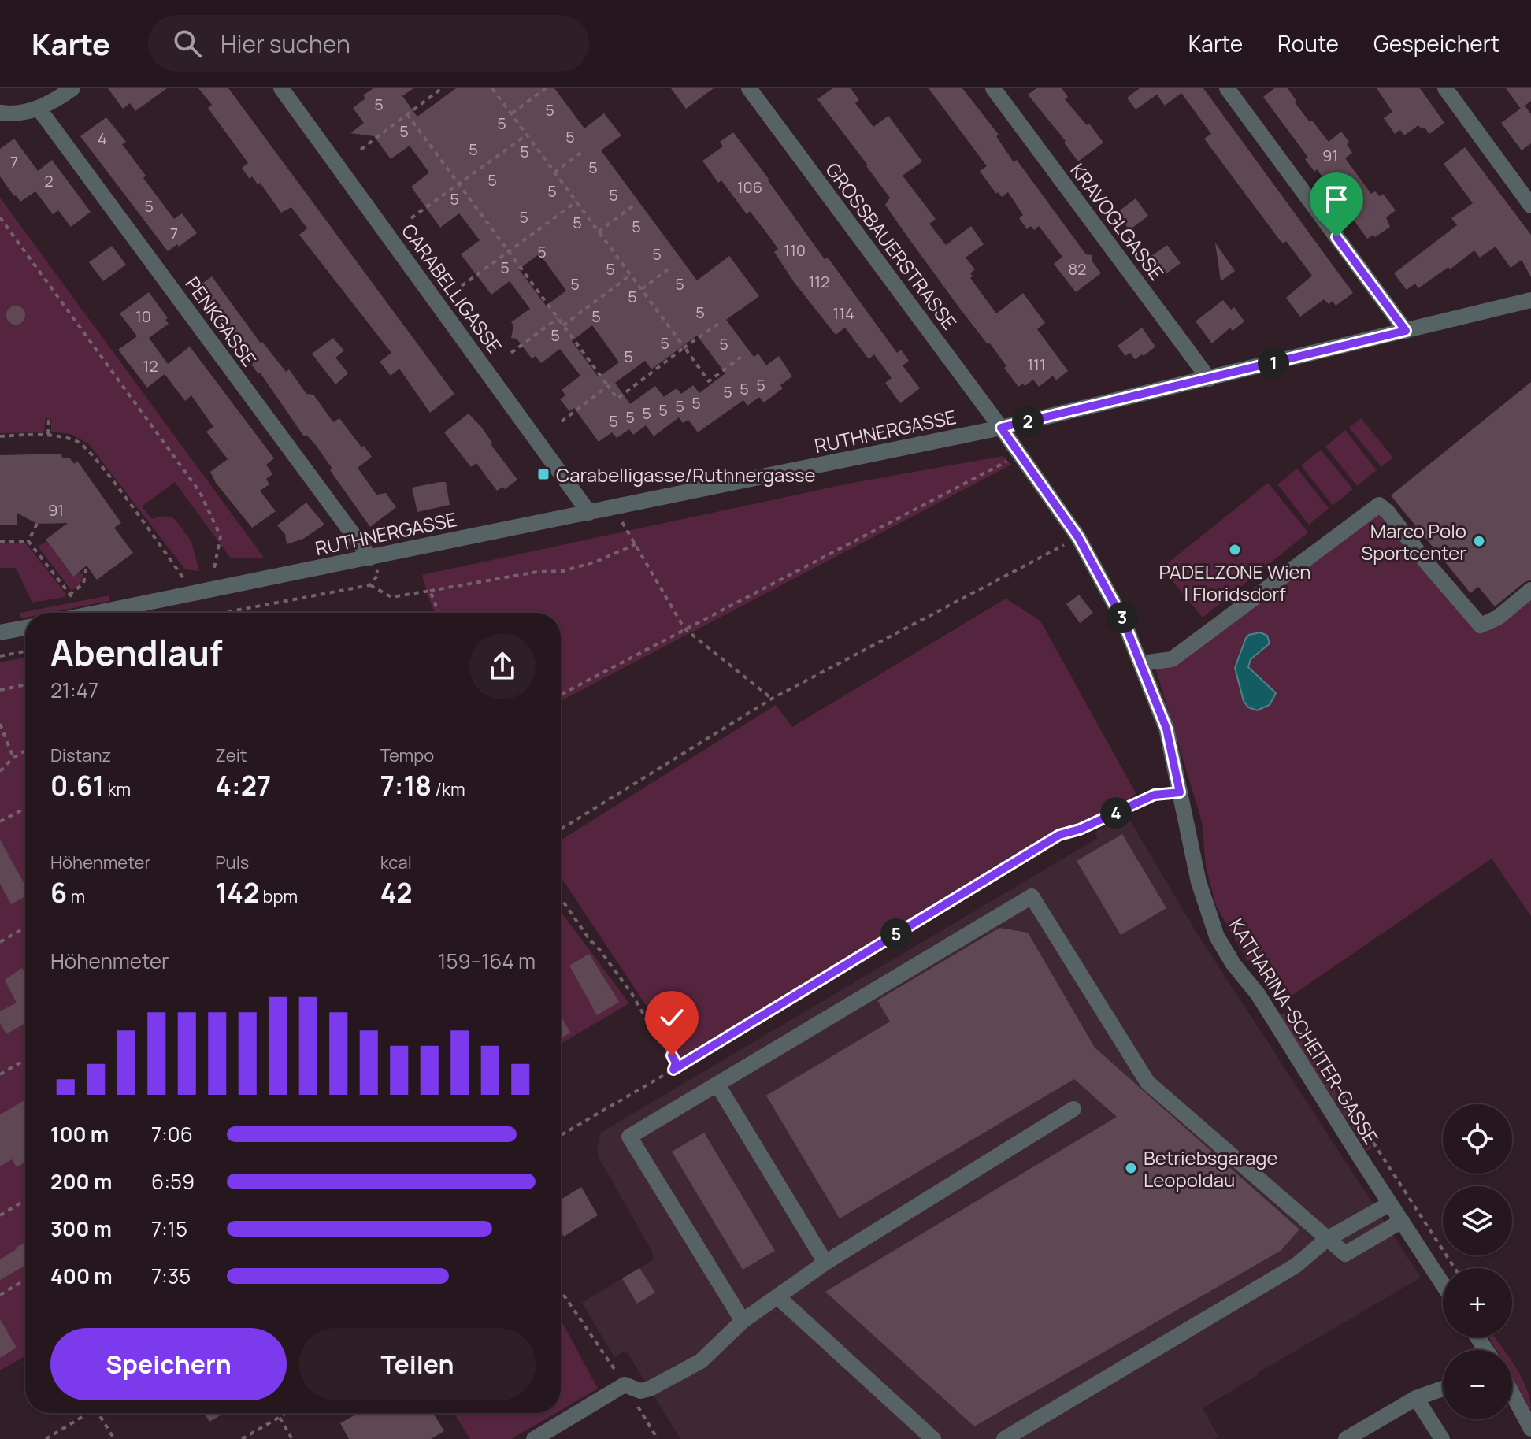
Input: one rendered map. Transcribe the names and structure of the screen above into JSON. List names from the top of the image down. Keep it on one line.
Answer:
{"streets":{"street":["KRAVOGLGASSE","GROSSBAUERSTRASSE","CARABELLIGASSE","PENKGASSE","RUTHNERGASSE","KATHARINA-SCHEITER-GASSE"]},"crossings":[["KRAVOGLGASSE","RUTHNERGASSE"],["GROSSBAUERSTRASSE","RUTHNERGASSE"],["GROSSBAUERSTRASSE","KATHARINA-SCHEITER-GASSE"],["CARABELLIGASSE","RUTHNERGASSE"],["PENKGASSE","RUTHNERGASSE"],["RUTHNERGASSE","KATHARINA-SCHEITER-GASSE"]],"places":{"transit":["Carabelligasse/Ruthnergasse"],"other":["Marco Polo Sportcenter","PADELZONE Wien | Floridsdorf","Betriebsgarage Leopoldau"]},"house_numbers":["5","5","5","5","5","4","5","5","91","7","5","5","2","106","5","5","5","5","5","5","5","7","110","5","5","5","5","82","112","5","5","5","5","114","10","5","5","5","5","5","111","12","5","5","5","5","5","5","5","5","5","91"],"page":{"header":"Karte","search":"Hier suchen","nav":["Karte","Route","Gespeichert"],"pins":["1","2","3","4","5"],"heading":["Abendlauf","21:47"],"stats":[["Distanz","0.61 km"],["Zeit","4:27"],["Tempo","7:18 /km"],["Höhenmeter","6 m"],["Puls","142 bpm"],["kcal","42"]],"chart":["Höhenmeter","159–164 m"],"map_buttons":["+","−"],"list":[{"name":"100 m","note":"7:06"},{"name":"200 m","note":"6:59"},{"name":"300 m","note":"7:15"},{"name":"400 m","note":"7:35"}],"buttons":["Speichern","Teilen"]}}
